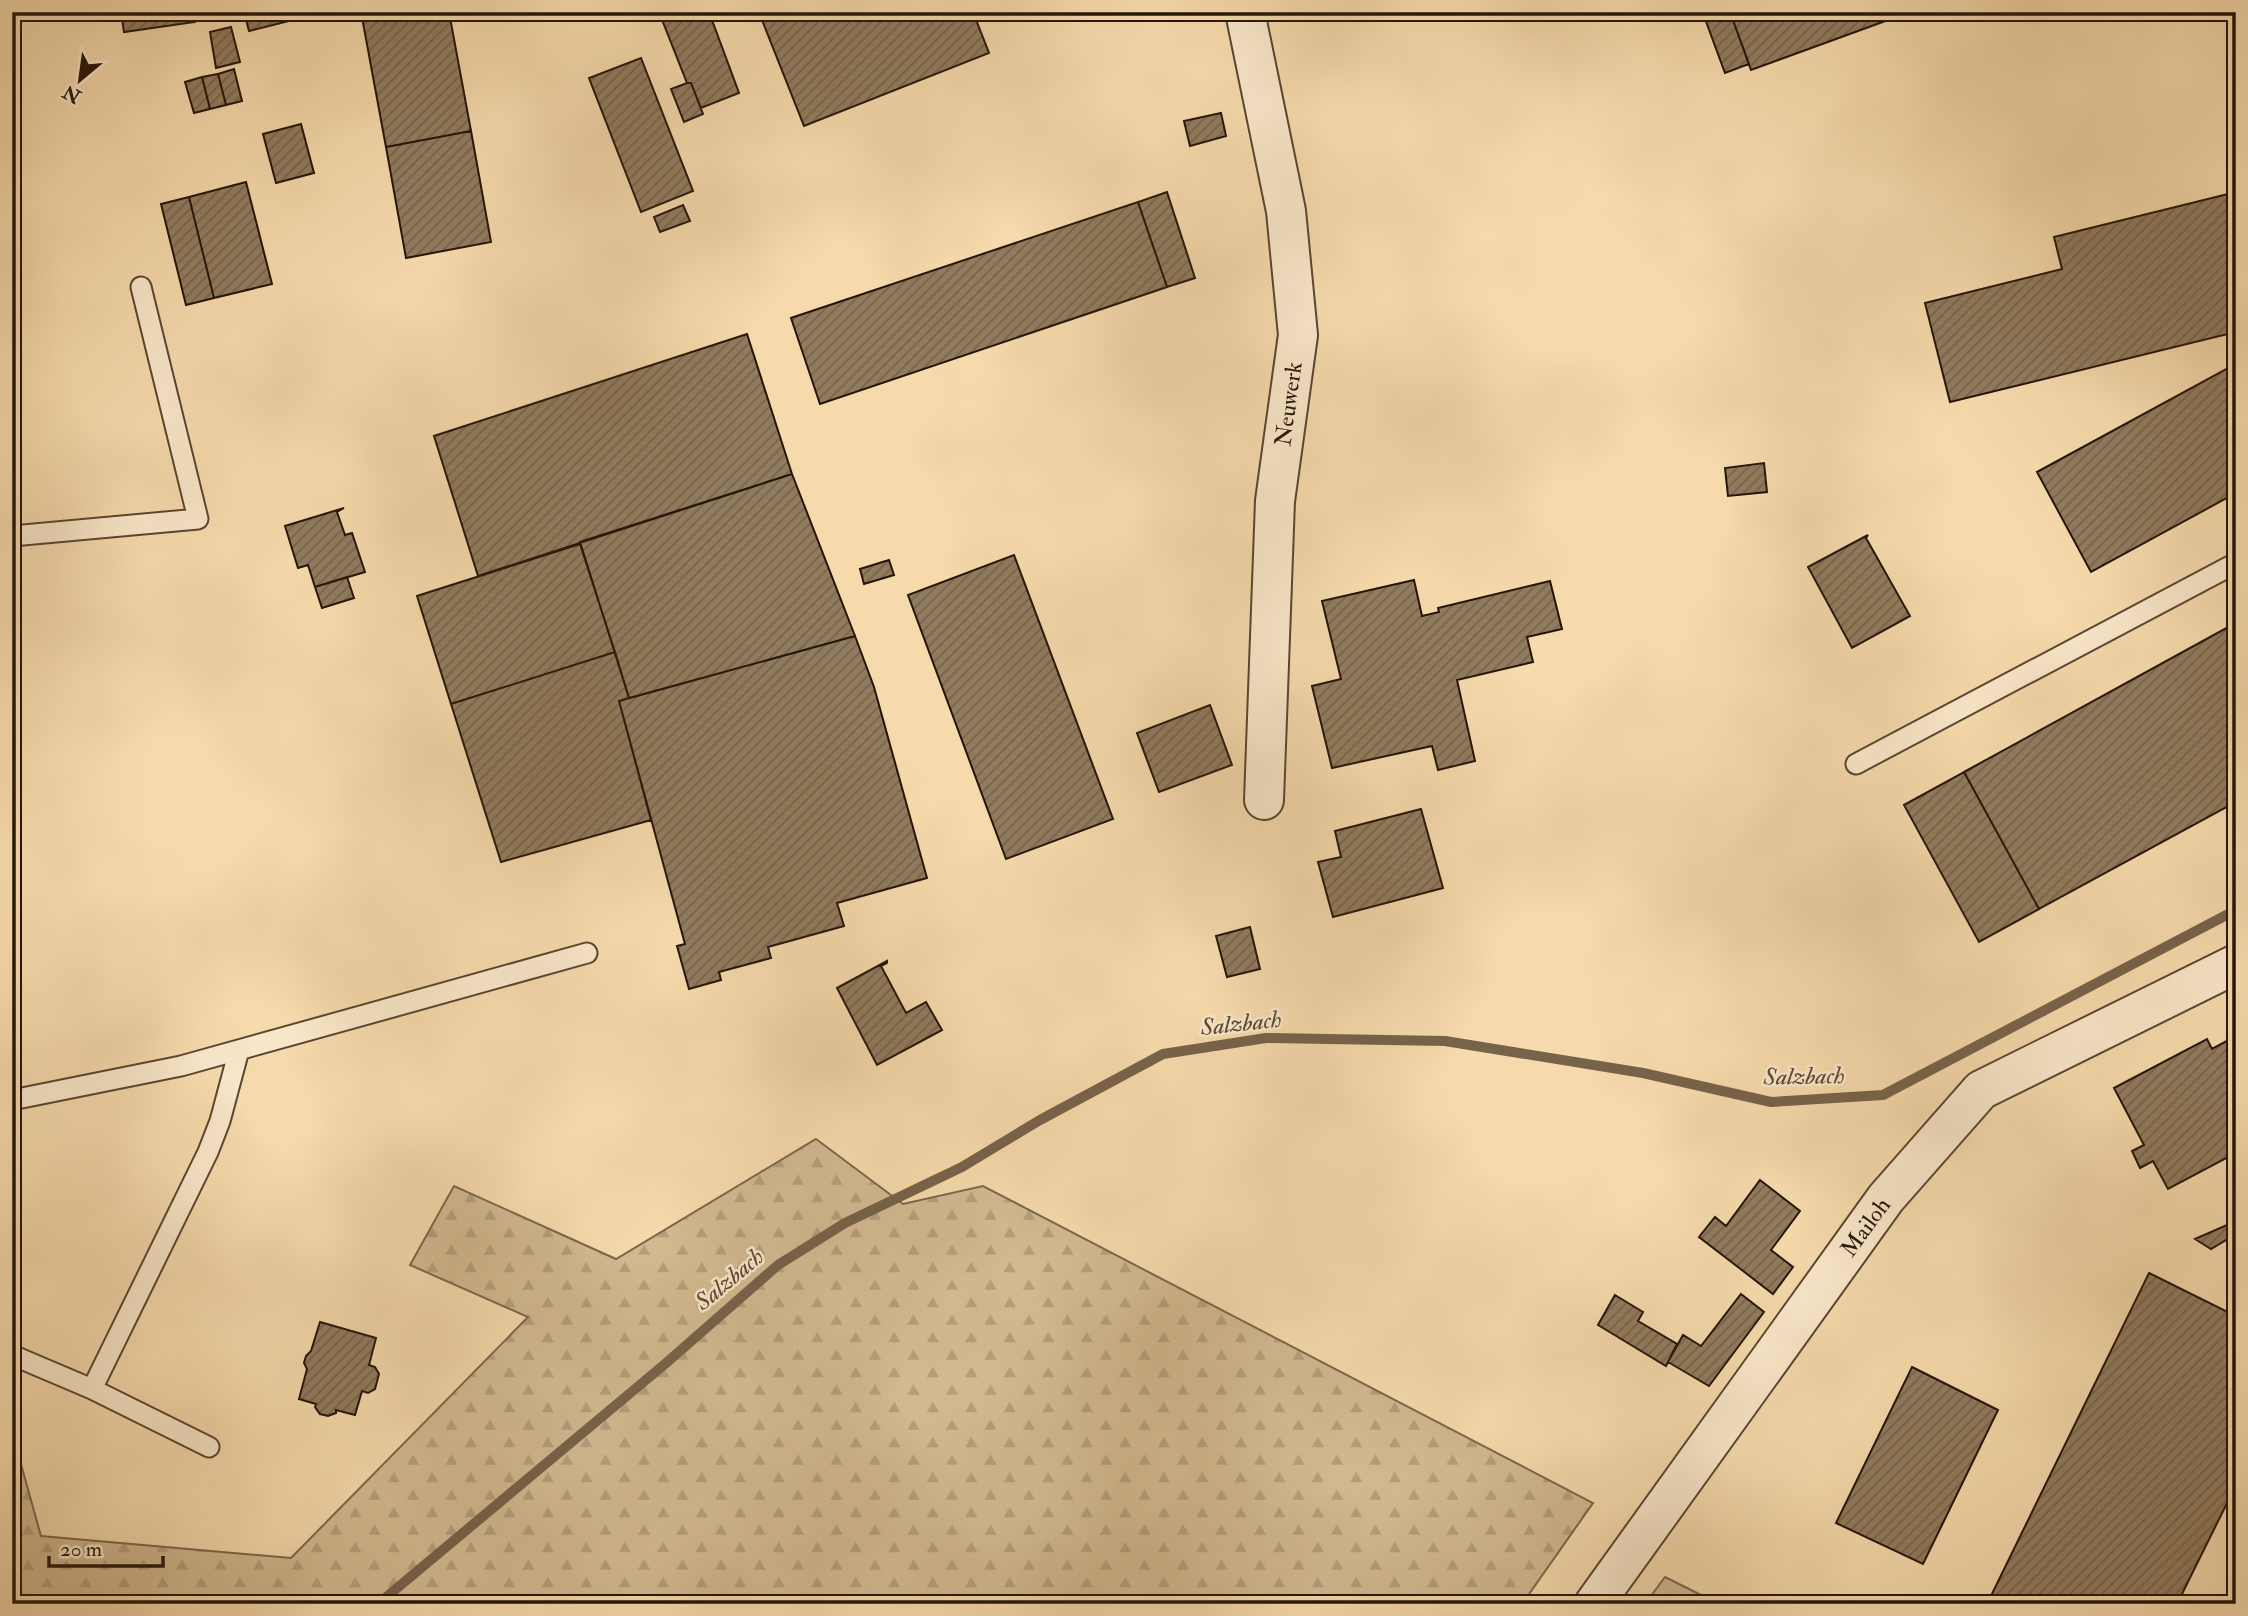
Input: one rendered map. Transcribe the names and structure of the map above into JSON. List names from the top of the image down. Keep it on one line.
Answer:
{"streets":{"street":["Neuwerk","Mailoh"]},"water":["Salzbach"],"scale_bar":"20 m","north":"bottom left"}
